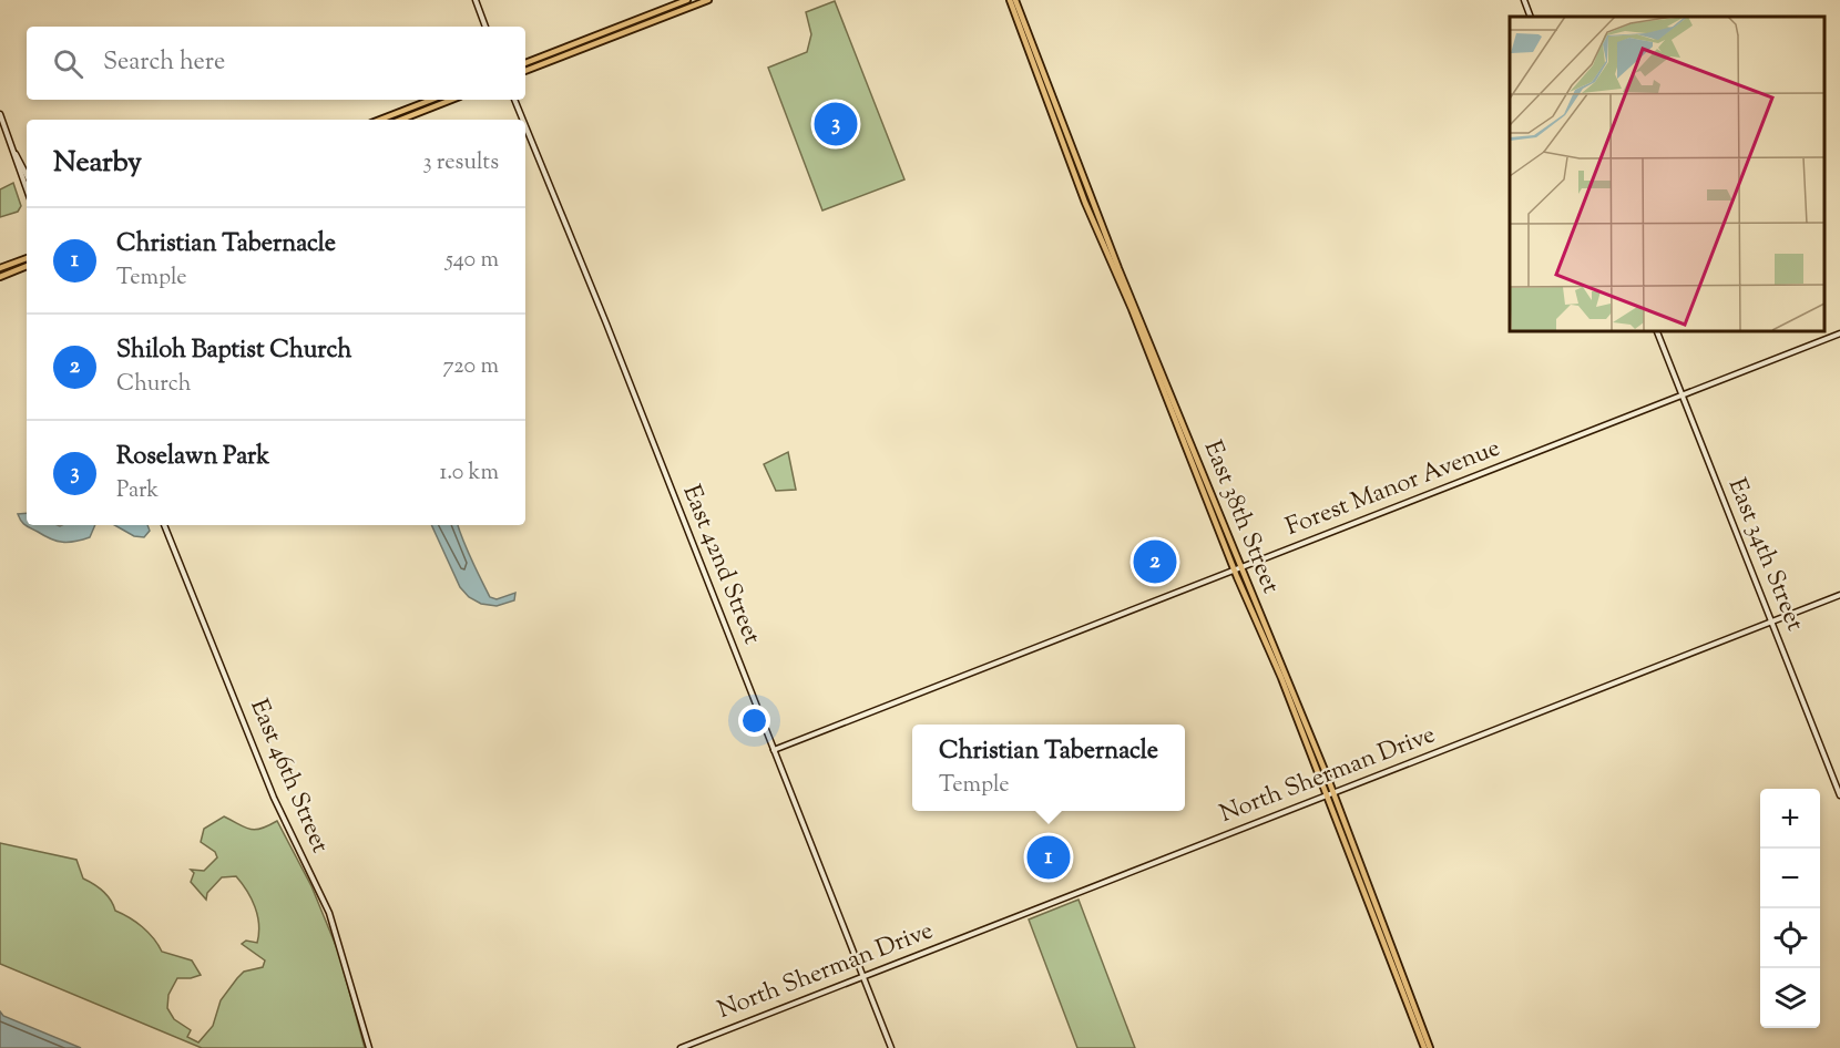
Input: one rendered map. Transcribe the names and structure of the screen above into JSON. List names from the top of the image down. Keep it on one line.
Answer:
{"streets":{"main road":["Forest Manor Avenue","East 38th Street","East 34th Street","East 42nd Street","North Sherman Drive","East 46th Street"]},"crossings":[["Forest Manor Avenue","East 38th Street"],["Forest Manor Avenue","East 34th Street"],["Forest Manor Avenue","East 42nd Street"],["East 38th Street","North Sherman Drive"],["East 34th Street","North Sherman Drive"],["East 42nd Street","North Sherman Drive"]],"page":{"search":"Search here","pins":["3","2","1"],"heading":["Nearby","3 results"],"list":[{"mark":"1","name":"Christian Tabernacle","note":"Temple","value":"540 m"},{"mark":"2","name":"Shiloh Baptist Church","note":"Church","value":"720 m"},{"mark":"3","name":"Roselawn Park","note":"Park","value":"1.0 km"}],"popup":["Christian Tabernacle","Temple"],"map_buttons":["+","−"]}}
